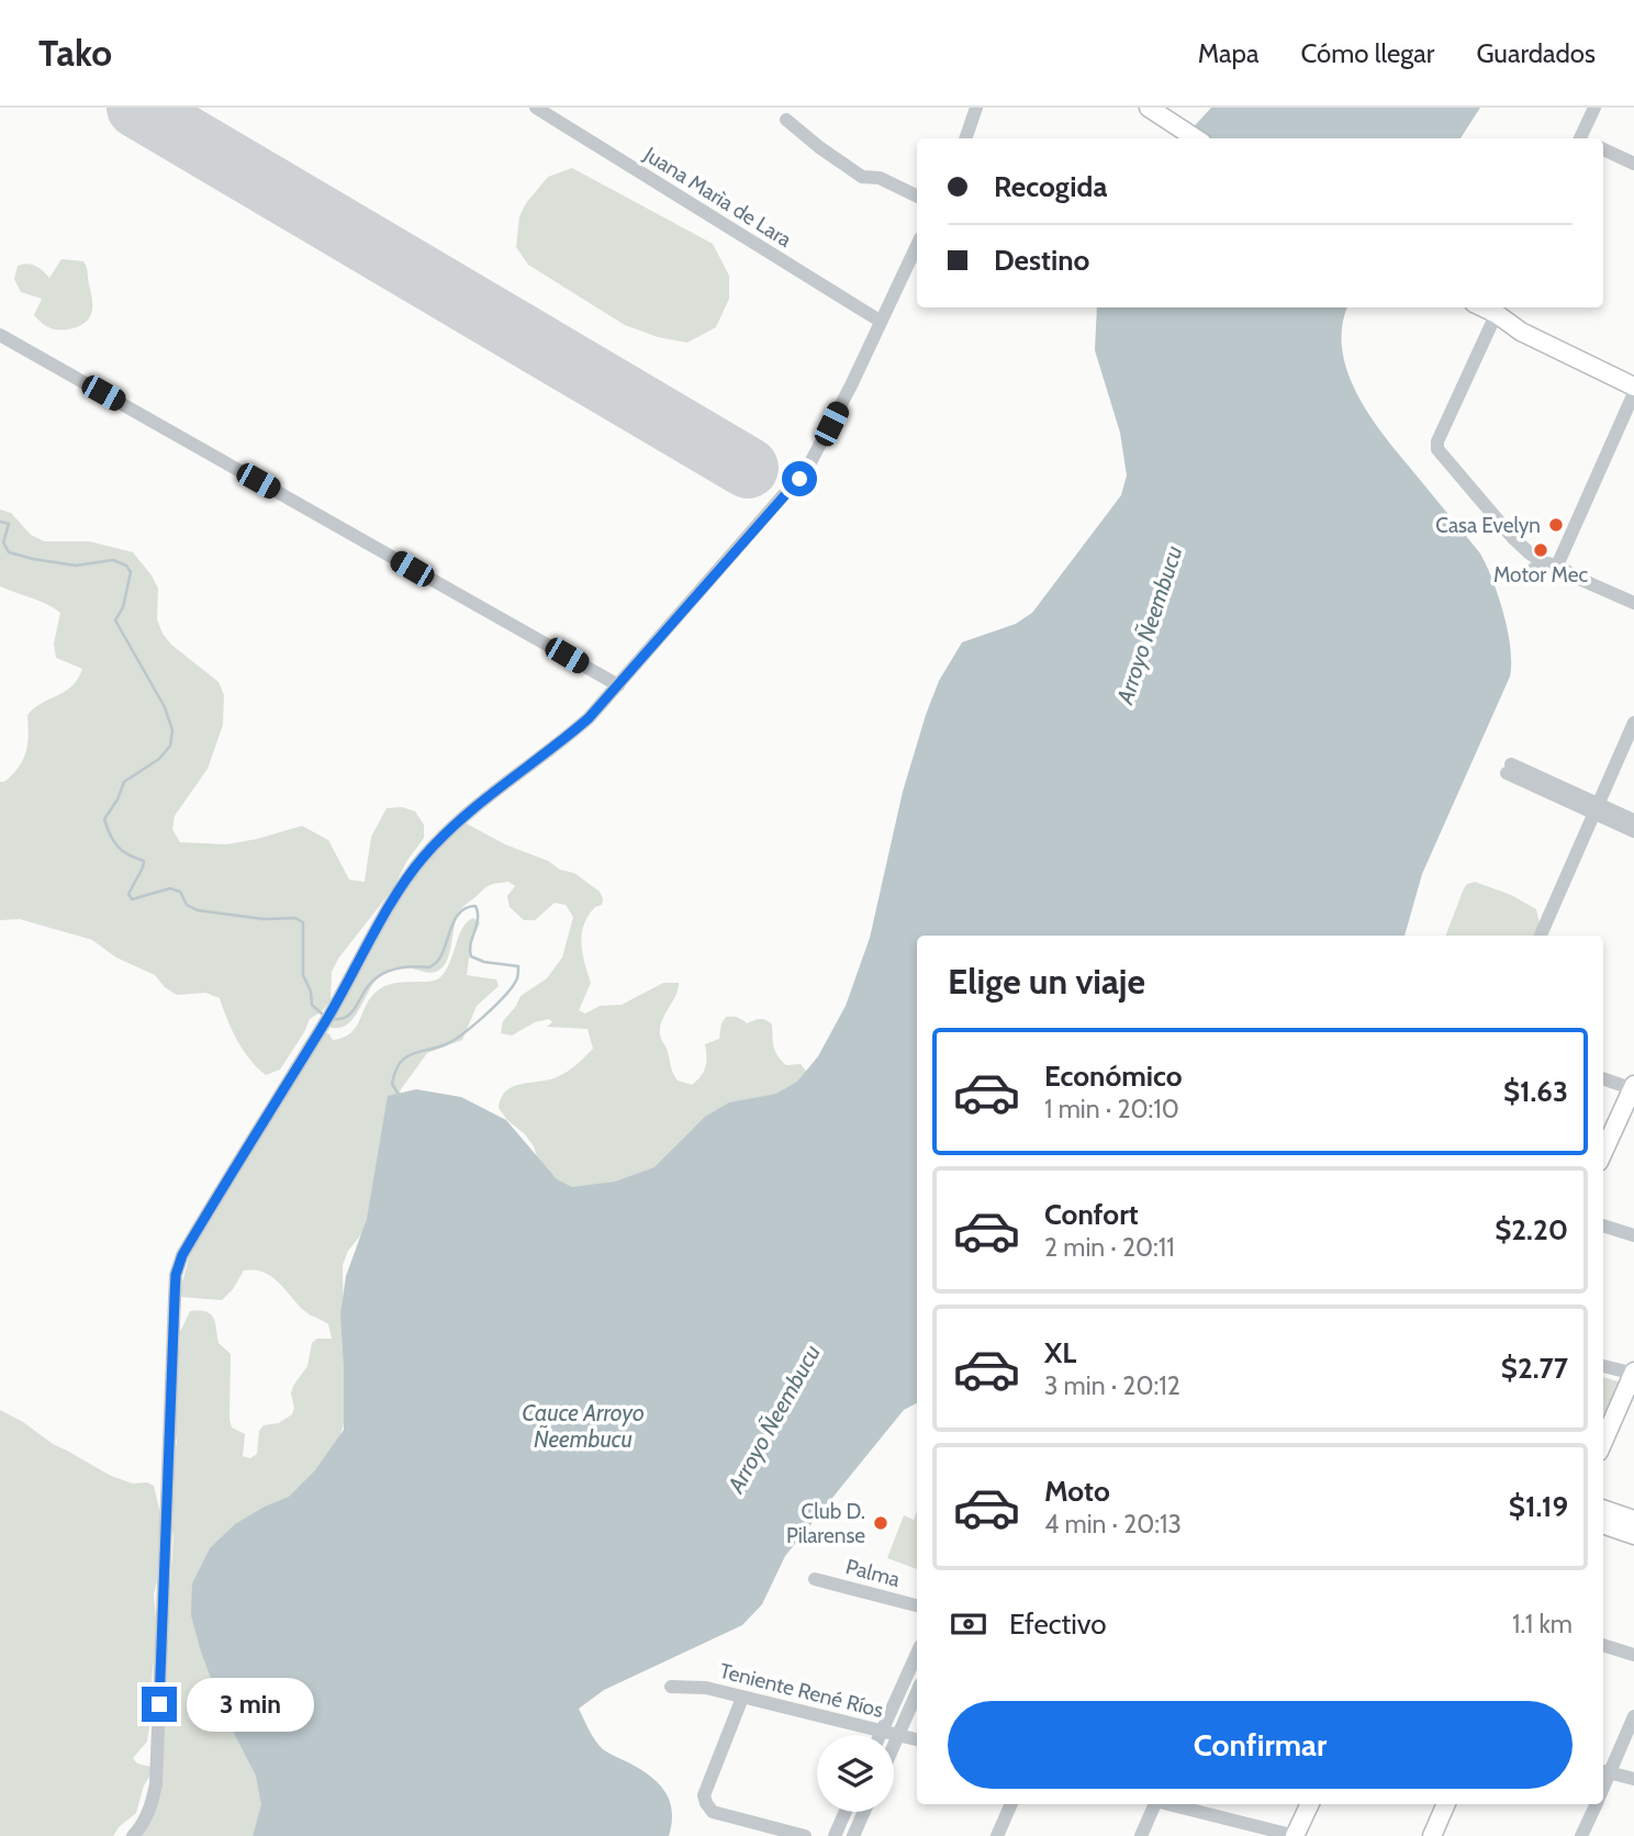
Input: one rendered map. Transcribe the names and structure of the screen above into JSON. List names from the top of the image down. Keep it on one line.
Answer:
{"streets":{"street":["Juana Marìa de Lara","Palma","Teniente René Ríos"]},"water":["Arroyo Ñeembucu","Cauce Arroyo Ñeembucu"],"places":["Casa Evelyn","Motor Mec","Club D. Pilarense"],"page":{"header":"Tako","nav":["Mapa","Cómo llegar","Guardados"],"banner":["Recogida","Destino"],"heading":"Elige un viaje","list":[{"name":"Económico","note":"1 min · 20:10","value":"$1.63"},{"name":"Confort","note":"2 min · 20:11","value":"$2.20"},{"name":"XL","note":"3 min · 20:12","value":"$2.77"},{"name":"Moto","note":"4 min · 20:13","value":"$1.19"}],"pay":["Efectivo","1.1 km"],"bubble":"3 min","buttons":"Confirmar"}}
